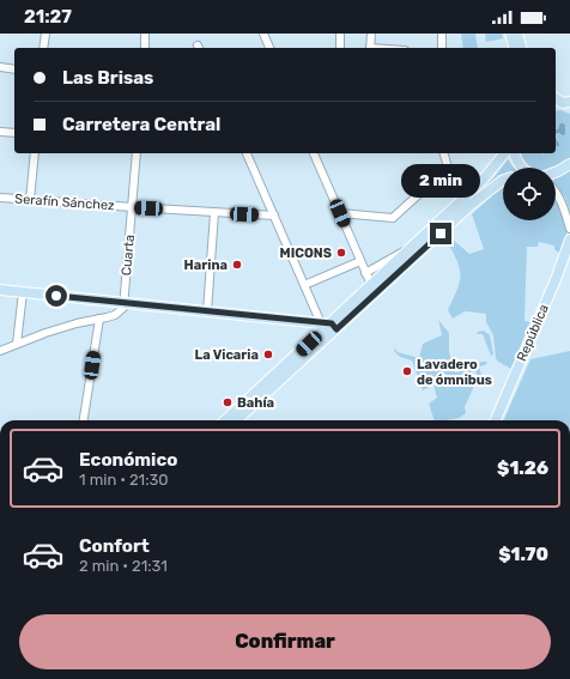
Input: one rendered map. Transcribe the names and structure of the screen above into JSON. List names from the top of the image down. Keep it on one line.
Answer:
{"streets":{"main road":["República"],"street":["Serafín Sánchez","Cuarta"]},"crossings":[["Serafín Sánchez","Cuarta"]],"places":["MICONS","Harina","La Vicaria","Lavadero de ómnibus","Bahía"],"page":{"status":"21:27","banner":["Las Brisas","Carretera Central"],"bubble":"2 min","list":[{"name":"Económico","note":"1 min · 21:30","value":"$1.26"},{"name":"Confort","note":"2 min · 21:31","value":"$1.70"}],"buttons":"Confirmar"}}
